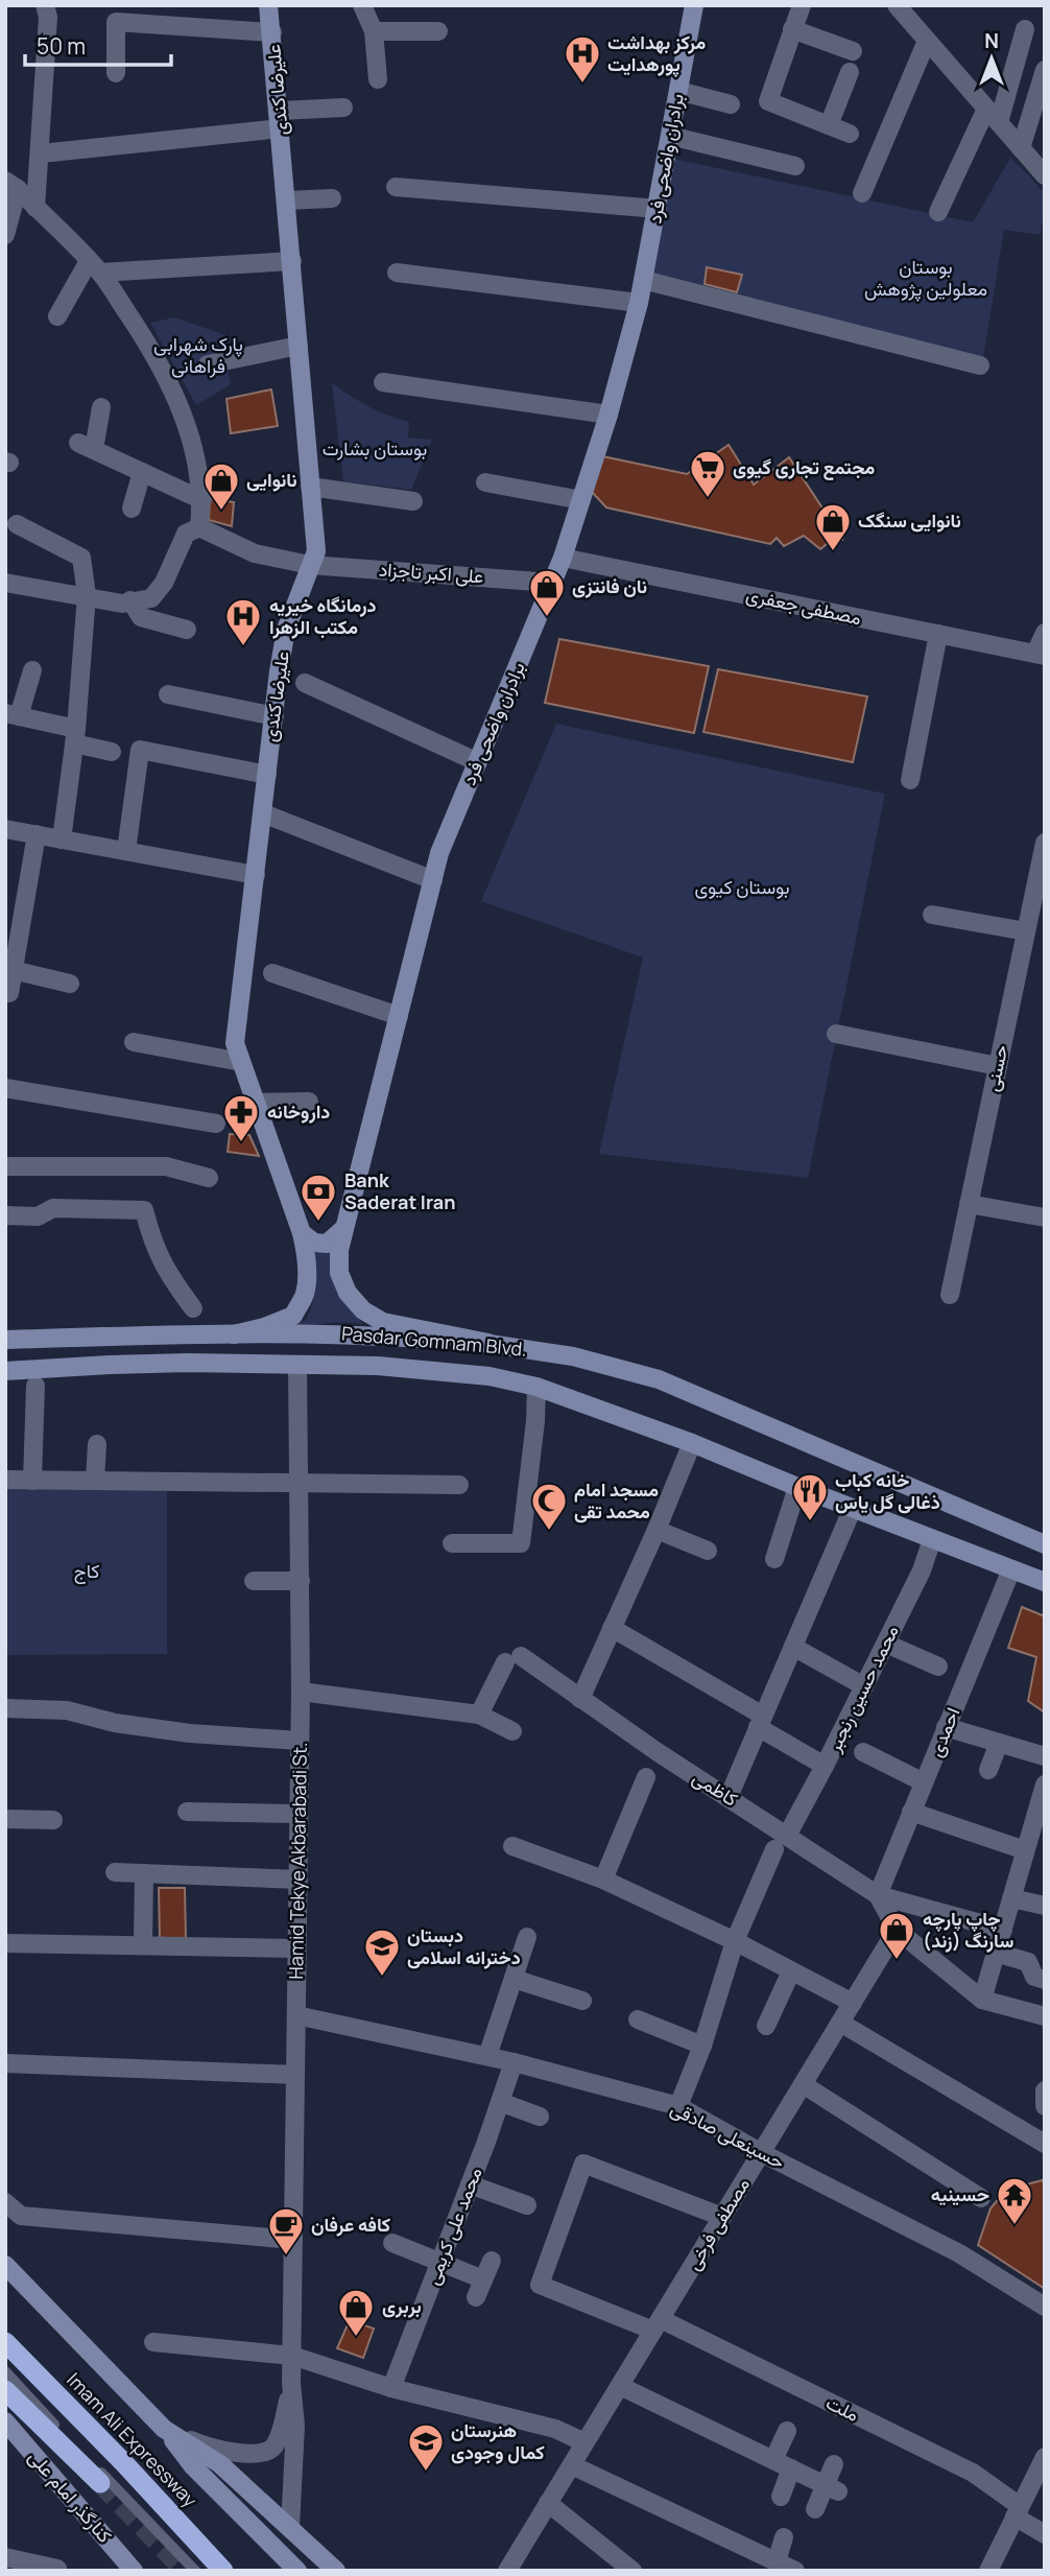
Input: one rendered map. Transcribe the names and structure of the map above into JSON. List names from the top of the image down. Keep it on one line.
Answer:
{"streets":{"highway":["Imam Ali Expressway"],"main road":["علیرضا کندی","برادران واضحی فرد","Pasdar Gomnam Blvd.","کنارگذر امام علی"],"street":["علی اکبر تاجزاد","مصطفی جعفری","حسنی","محمد حسین رنجبر","احمدی","کاظمی","Hamid Tekye Akbarabadi St.","حسینعلی صادقی","مصطفی فرخی","محمد علی کریمی","ملت"]},"crossings":[["علیرضا کندی","علی اکبر تاجزاد"],["علیرضا کندی","Pasdar Gomnam Blvd."],["برادران واضحی فرد","علی اکبر تاجزاد"],["برادران واضحی فرد","مصطفی جعفری"],["برادران واضحی فرد","Pasdar Gomnam Blvd."],["Pasdar Gomnam Blvd.","محمد حسین رنجبر"],["Pasdar Gomnam Blvd.","احمدی"],["Pasdar Gomnam Blvd.","Hamid Tekye Akbarabadi St."],["محمد حسین رنجبر","کاظمی"],["محمد حسین رنجبر","حسینعلی صادقی"],["احمدی","کاظمی"],["کاظمی","مصطفی فرخی"],["Hamid Tekye Akbarabadi St.","حسینعلی صادقی"],["حسینعلی صادقی","مصطفی فرخی"],["حسینعلی صادقی","محمد علی کریمی"],["مصطفی فرخی","ملت"]],"parks":["بوستان معلولین پژوهش","پارک شهرابی فراهانی","بوستان بشارت","بوستان کیوی","کاج"],"places":{"hospital":["مرکز بهداشت پورهدایت","درمانگاه خیریه مکتب الزهرا"],"supermarket":["مجتمع تجاری گیوی"],"shop":["نانوایی","نانوایی سنگک","نان فانتزی","چاپ پارچه سارنگ (زند)","بربری"],"pharmacy":["داروخانه"],"bank":["Bank Saderat Iran"],"restaurant":["خانه کباب ذغالی گل یاس"],"mosque":["مسجد امام محمد تقی"],"school or university":["دبستان دخترانه اسلامی","هنرستان کمال وجودی"],"temple":["حسینیه"],"cafe":["کافه عرفان"]},"scale_bar":"50 m","north":"top"}
